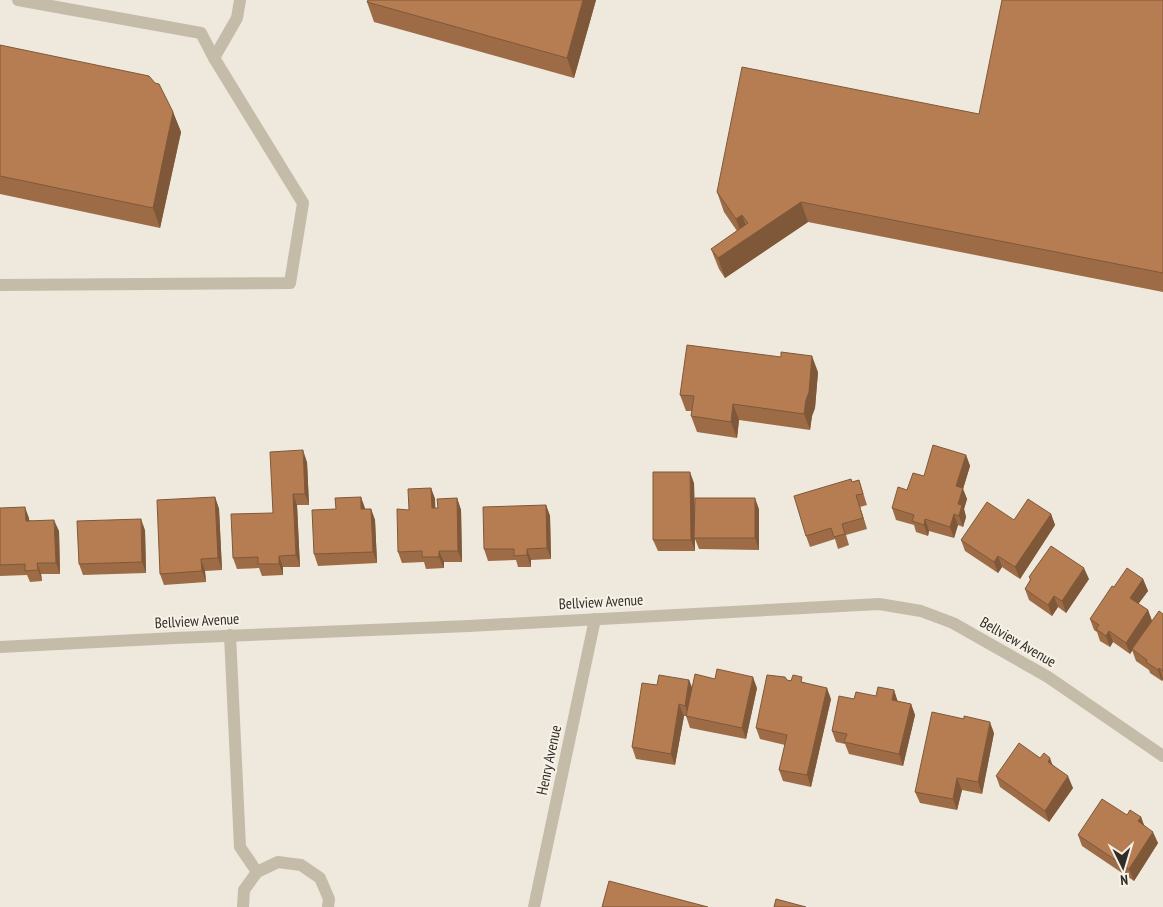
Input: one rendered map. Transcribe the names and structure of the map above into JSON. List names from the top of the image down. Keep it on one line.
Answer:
{"streets":{"street":["Bellview Avenue","Henry Avenue"]},"crossings":[["Bellview Avenue","Henry Avenue"]],"north":"bottom"}
